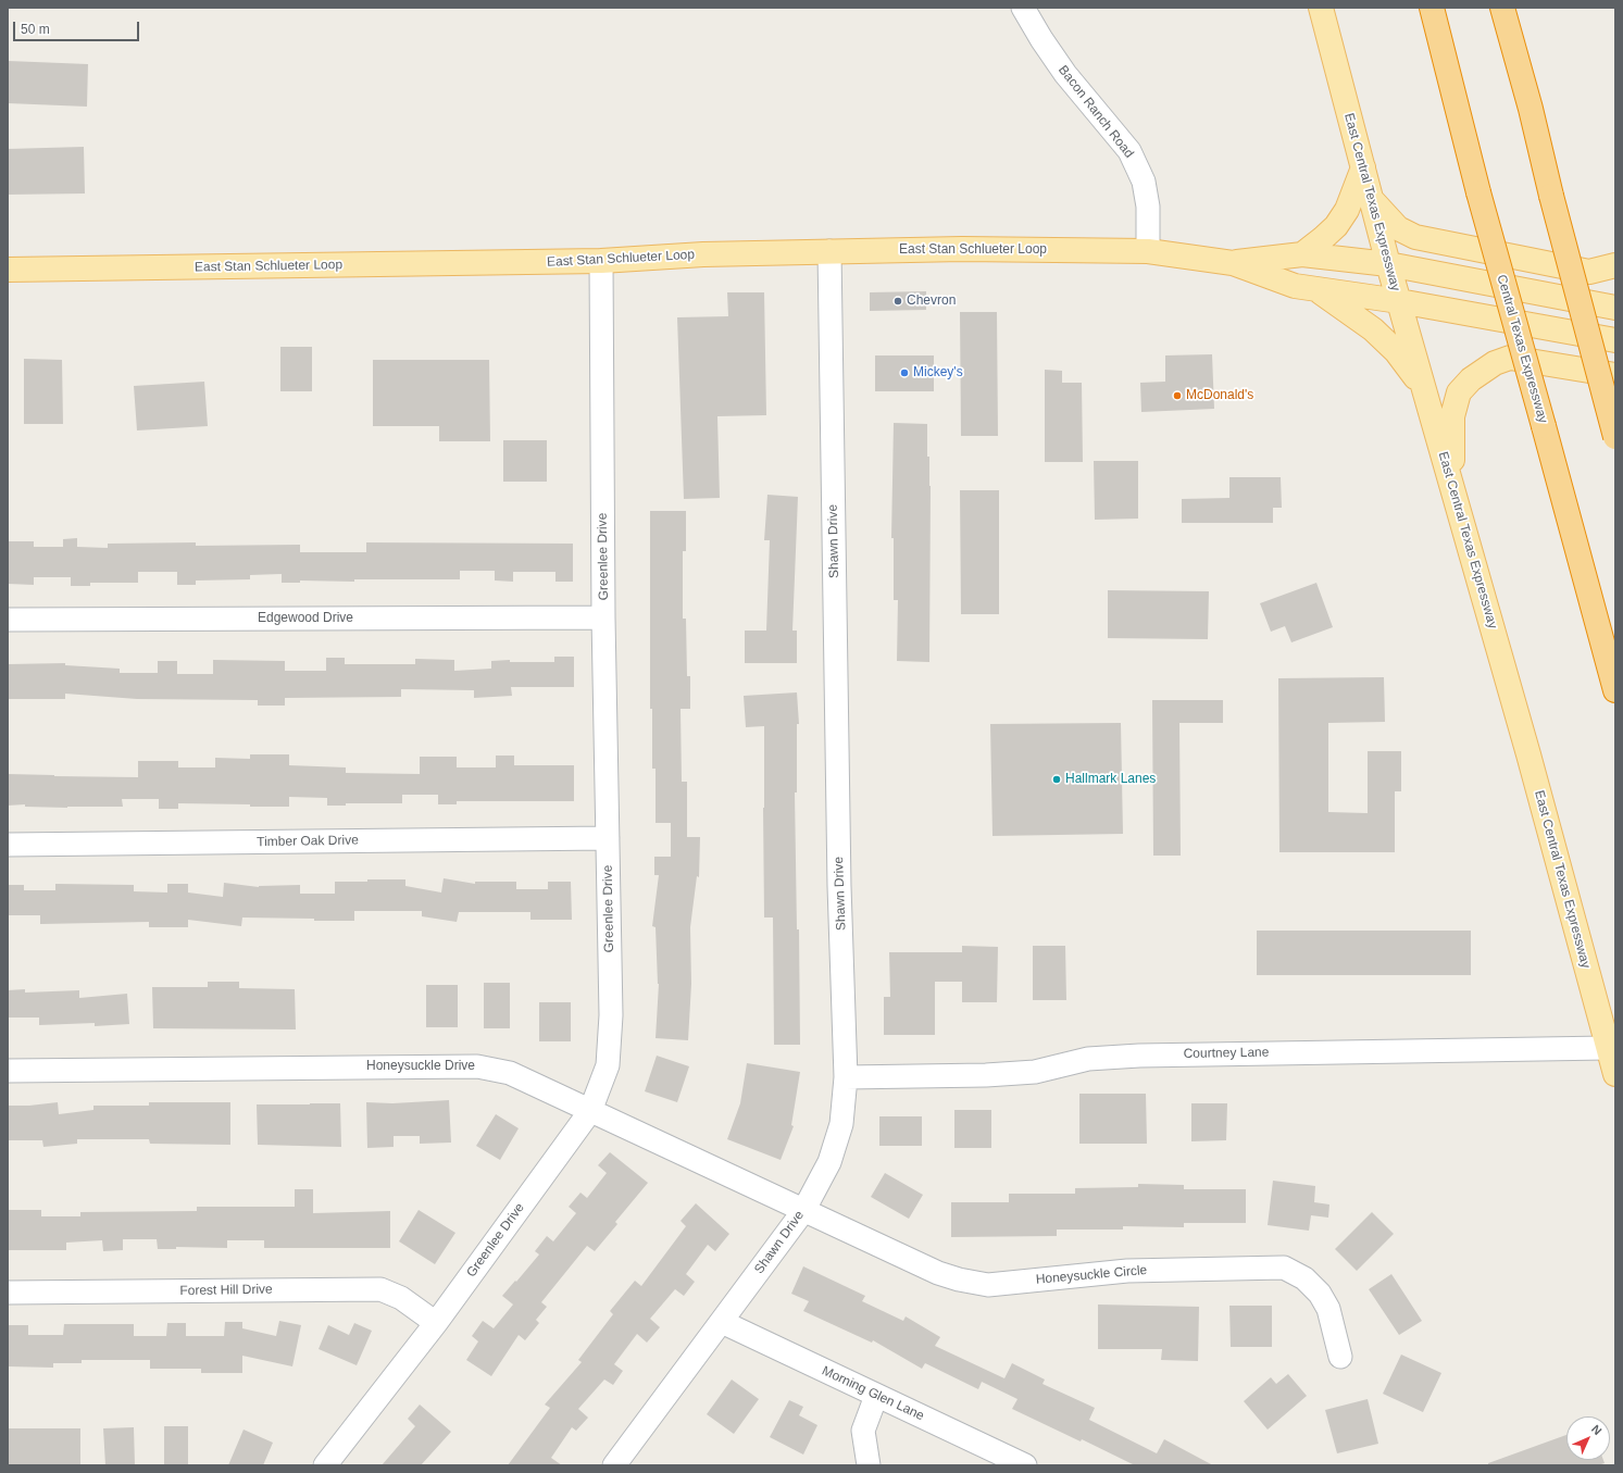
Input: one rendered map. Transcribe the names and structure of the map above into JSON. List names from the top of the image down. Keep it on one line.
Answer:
{"streets":{"highway":["Central Texas Expressway"],"main road":["East Central Texas Expressway","East Stan Schlueter Loop"],"street":["Bacon Ranch Road","Shawn Drive","Greenlee Drive","Edgewood Drive","Timber Oak Drive","Courtney Lane","Honeysuckle Drive","Honeysuckle Circle","Forest Hill Drive","Morning Glen Lane"]},"crossings":[["Bacon Ranch Road","East Stan Schlueter Loop"],["East Central Texas Expressway","East Stan Schlueter Loop"],["East Central Texas Expressway","Courtney Lane"],["East Stan Schlueter Loop","Shawn Drive"],["East Stan Schlueter Loop","Greenlee Drive"],["Shawn Drive","Courtney Lane"],["Shawn Drive","Honeysuckle Drive"],["Shawn Drive","Honeysuckle Circle"],["Shawn Drive","Morning Glen Lane"],["Greenlee Drive","Edgewood Drive"],["Greenlee Drive","Timber Oak Drive"],["Greenlee Drive","Honeysuckle Drive"],["Greenlee Drive","Forest Hill Drive"],["Honeysuckle Drive","Honeysuckle Circle"]],"places":["Chevron","Mickey's","McDonald's","Hallmark Lanes"],"scale_bar":"50 m","north":"top right"}
